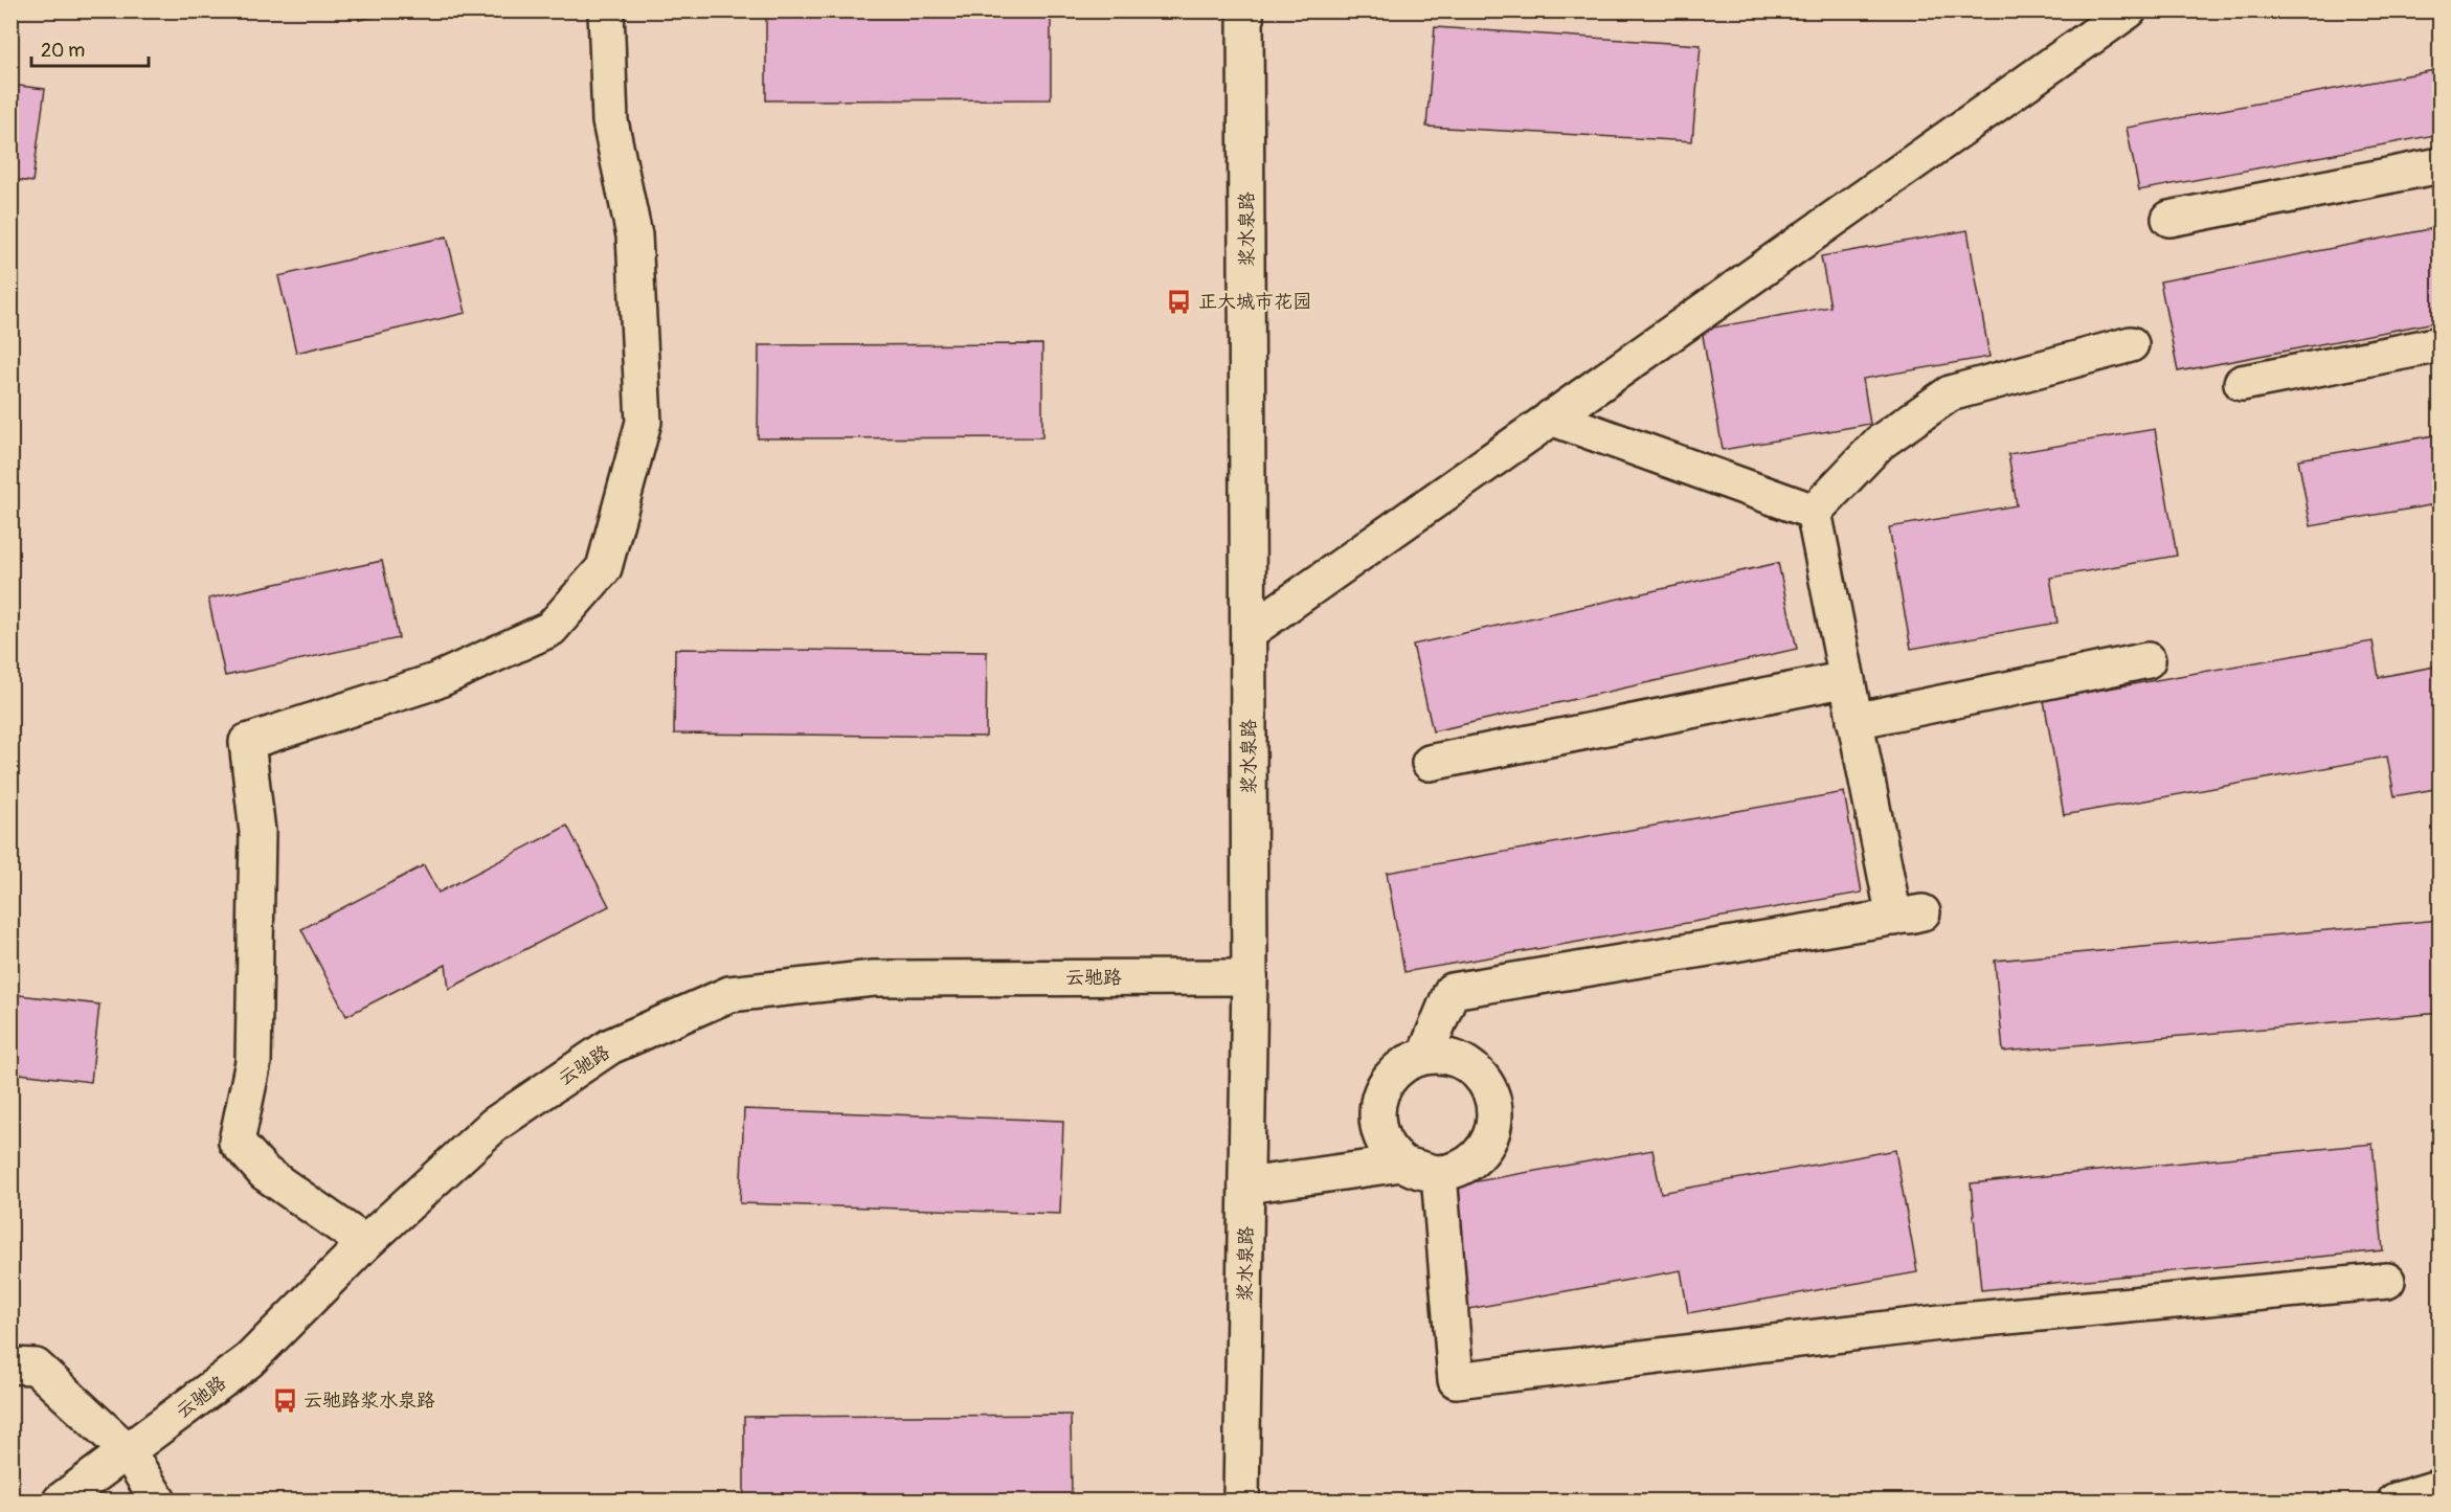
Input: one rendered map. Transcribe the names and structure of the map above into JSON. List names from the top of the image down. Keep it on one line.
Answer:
{"streets":{"street":["浆水泉路","云驰路"]},"crossings":[["浆水泉路","云驰路"]],"places":{"bus stop":["正大城市花园","云驰路浆水泉路"]},"scale_bar":"20 m"}
